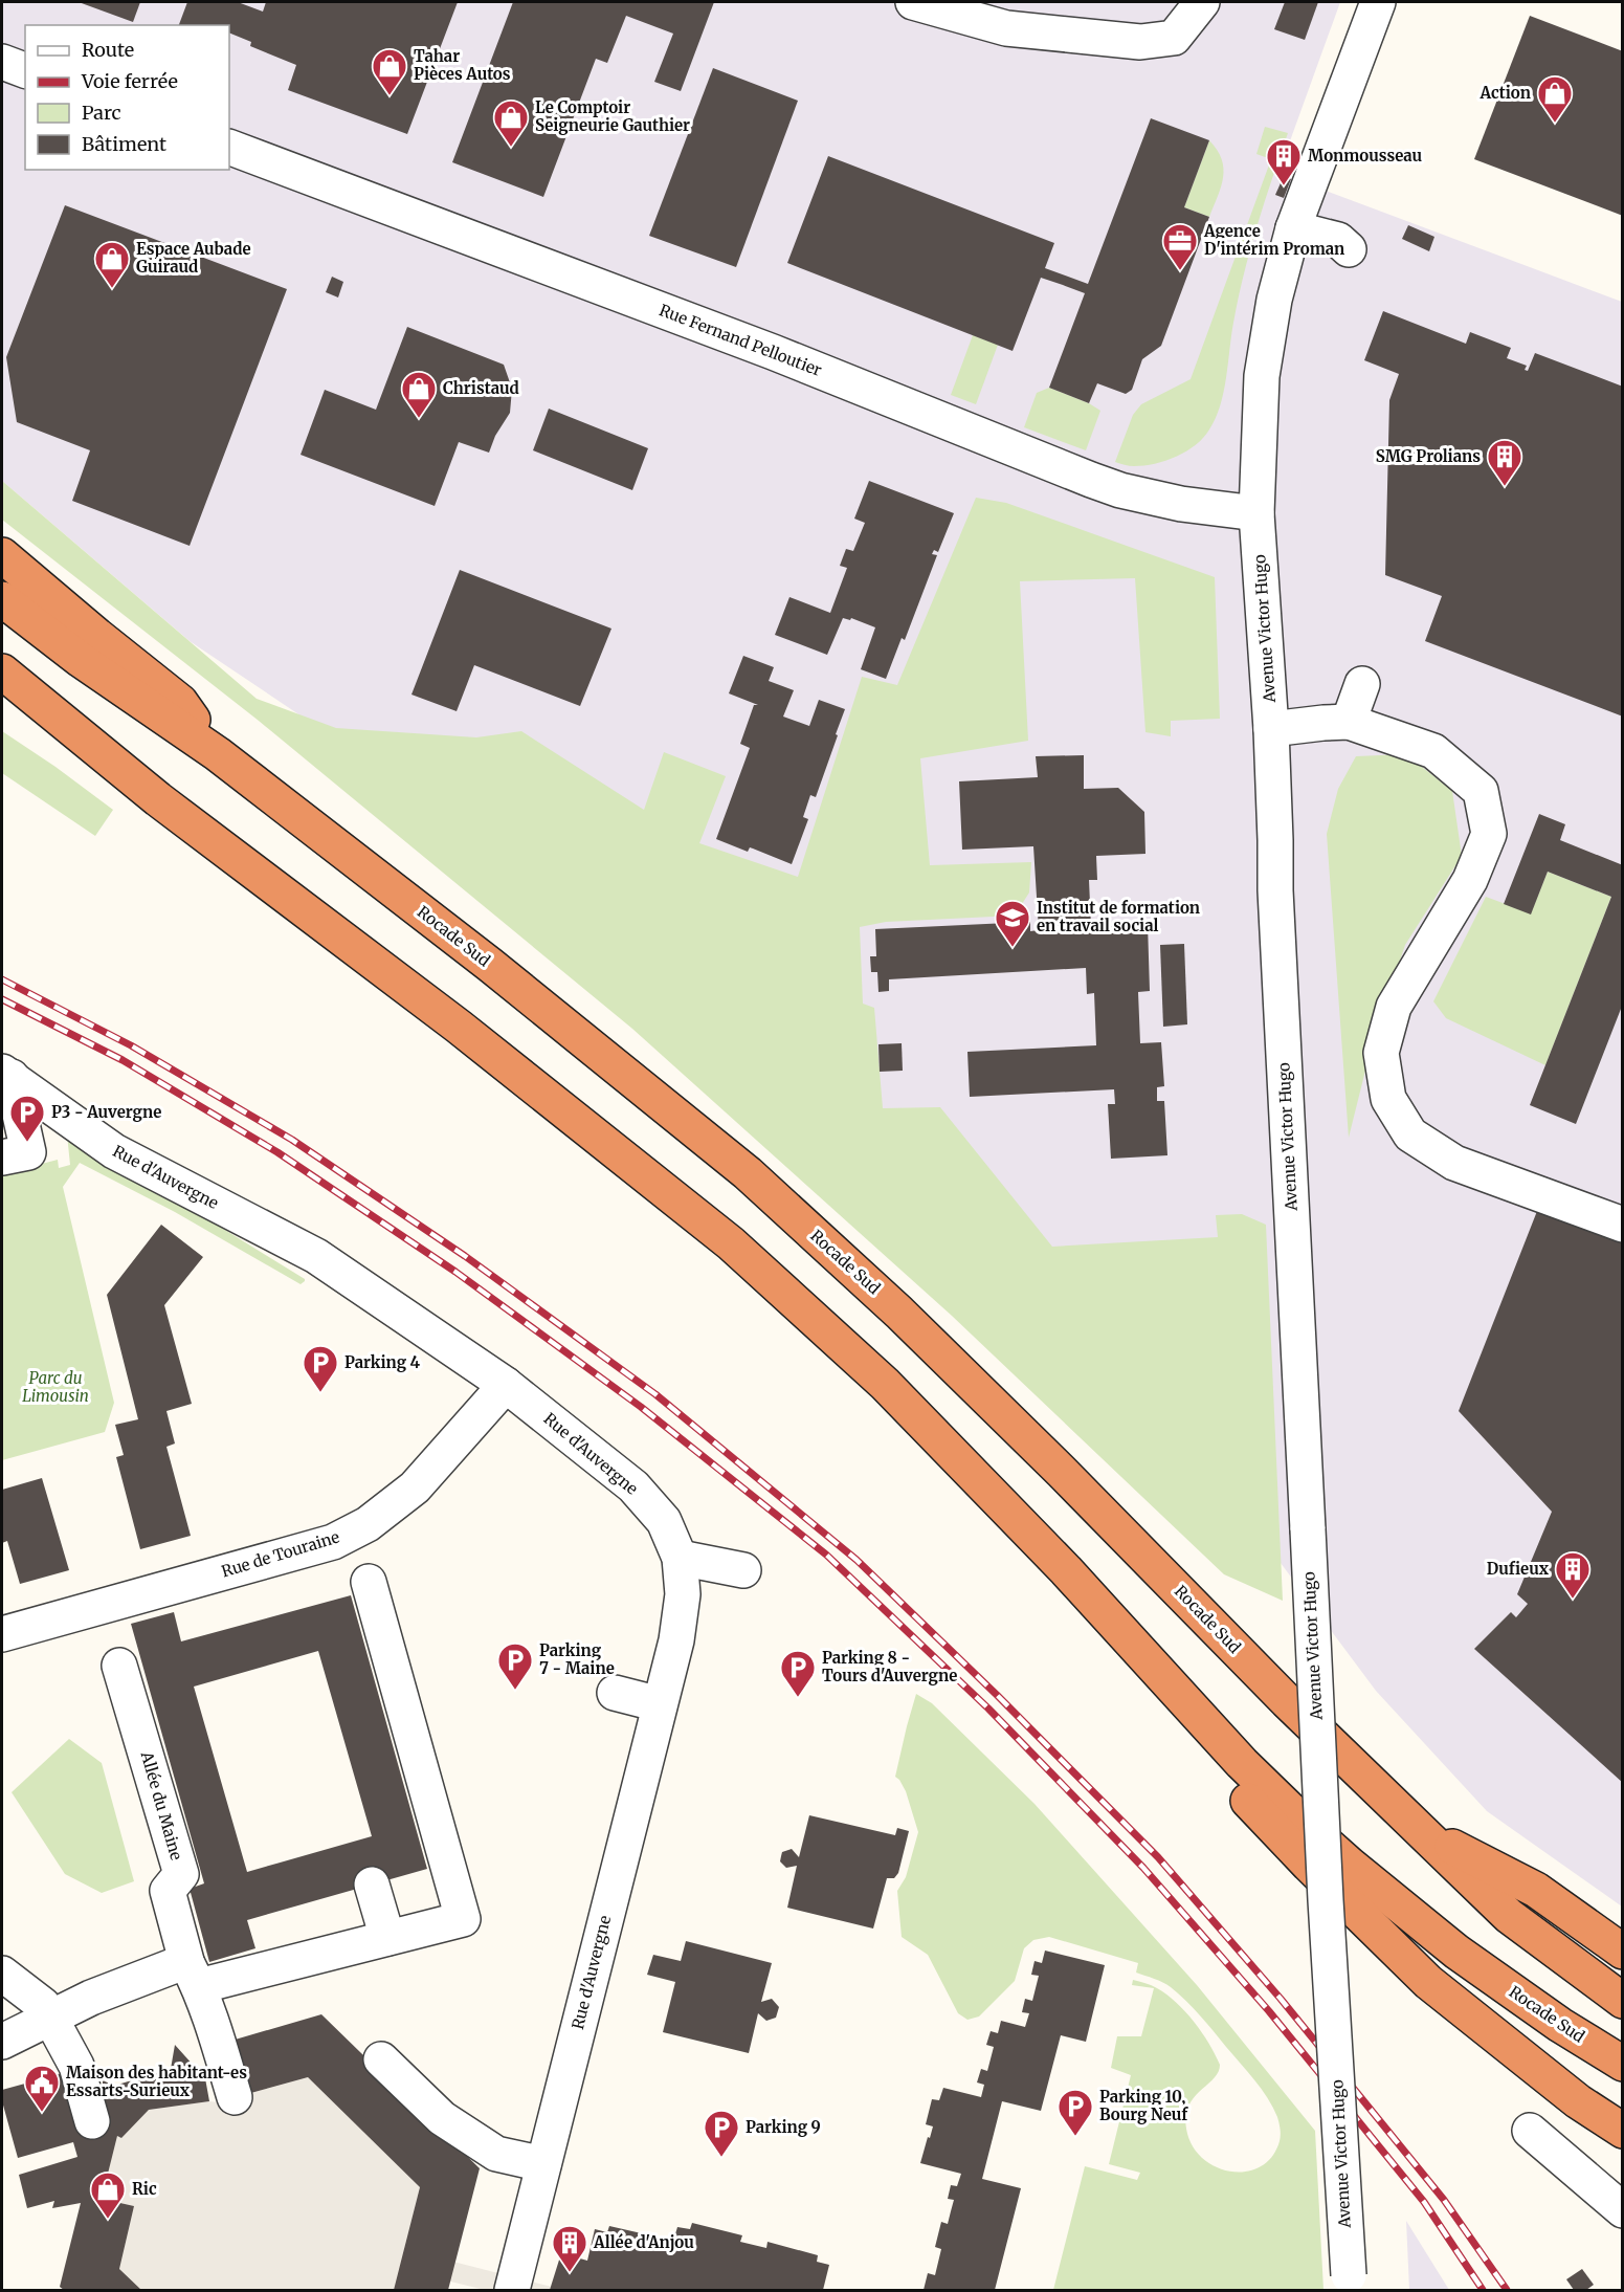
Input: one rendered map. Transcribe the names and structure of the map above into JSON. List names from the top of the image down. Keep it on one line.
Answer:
{"streets":{"highway":["Rocade Sud"],"street":["Rue Fernand Pelloutier","Avenue Victor Hugo","Rue d'Auvergne","Rue de Touraine","Allée du Maine"]},"crossings":[["Rue Fernand Pelloutier","Avenue Victor Hugo"],["Rue d'Auvergne","Rue de Touraine"]],"parks":["Parc du Limousin"],"places":{"shop":["Tahar Pièces Autos","Action","Le Comptoir Seigneurie Gauthier","Espace Aubade Guiraud","Christaud","Ric"],"building":["Monmousseau","SMG Prolians","Dufieux","Allée d'Anjou"],"office":["Agence D'intérim Proman"],"school or university":["Institut de formation en travail social"],"parking":["P3 - Auvergne","Parking 4","Parking 7 - Maine","Parking 8 - Tours d'Auvergne","Parking 10, Bourg Neuf","Parking 9"],"public building":["Maison des habitant-es Essarts-Surieux"]},"legend":["Route","Voie ferrée","Parc","Bâtiment"]}
